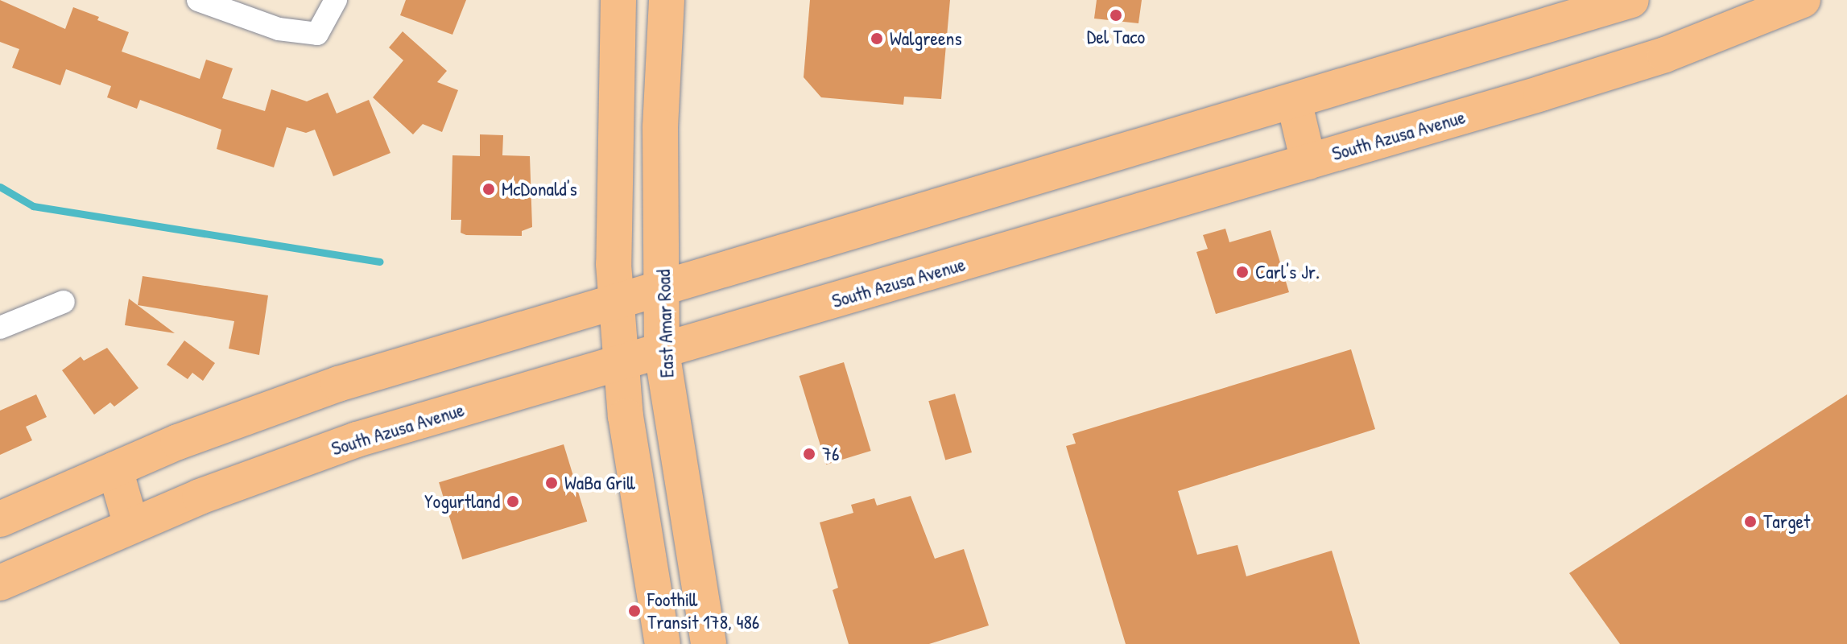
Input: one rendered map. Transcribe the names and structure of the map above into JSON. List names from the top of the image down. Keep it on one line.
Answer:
{"streets":{"main road":["South Azusa Avenue","East Amar Road"]},"crossings":[["South Azusa Avenue","East Amar Road"]],"places":["Del Taco","Walgreens","McDonald's","Carl's Jr.","76","WaBa Grill","Yogurtland","Target","Foothill Transit 178, 486"]}
